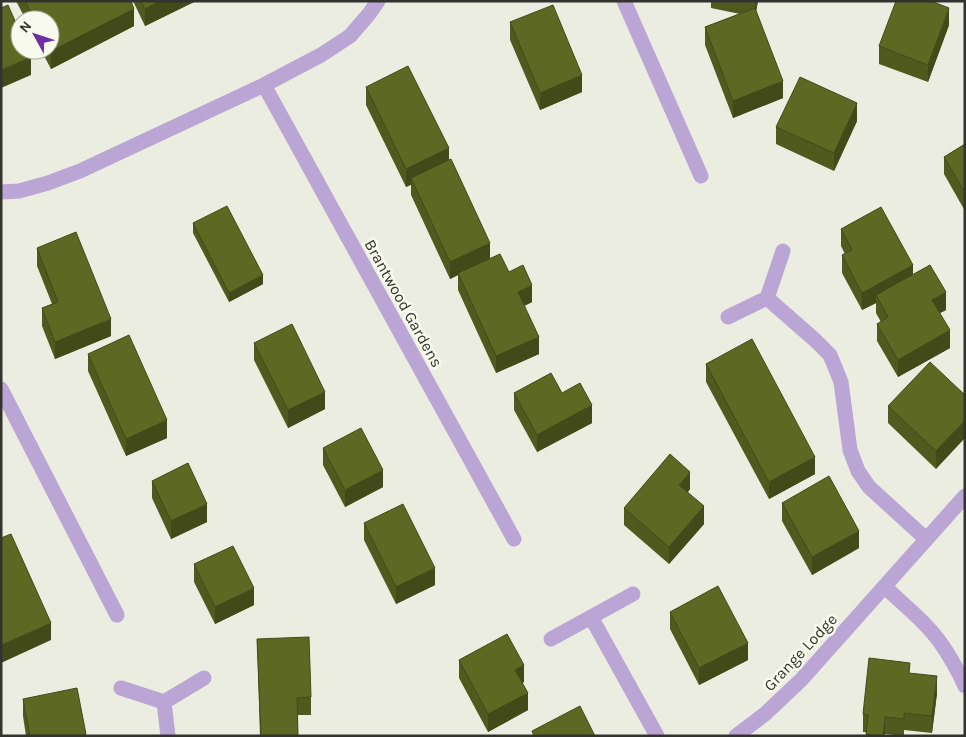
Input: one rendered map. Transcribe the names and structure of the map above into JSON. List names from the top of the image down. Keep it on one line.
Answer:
{"streets":{"street":["Brantwood Gardens","Grange Lodge"]},"north":"top left"}
